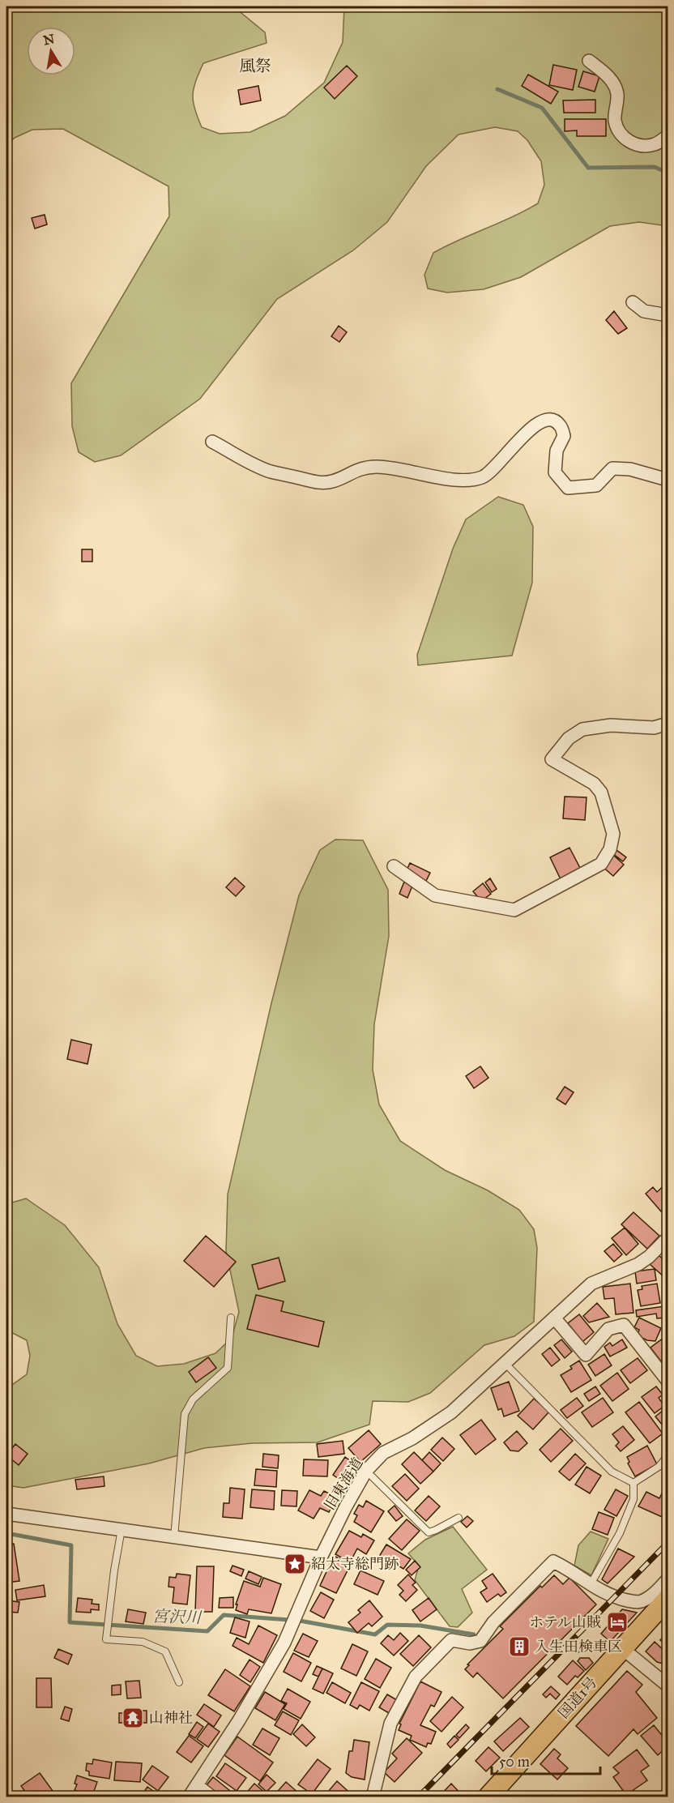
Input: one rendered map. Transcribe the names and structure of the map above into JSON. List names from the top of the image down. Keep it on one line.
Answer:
{"streets":{"highway":["国道1号"],"street":["旧東海道"]},"districts":["風祭"],"water":["宮沢川"],"places":{"place":["紹太寺総門跡"],"hotel":["ホテル山賊"],"building":["入生田検車区"],"temple":["山神社"]},"scale_bar":"50 m","north":"top"}
